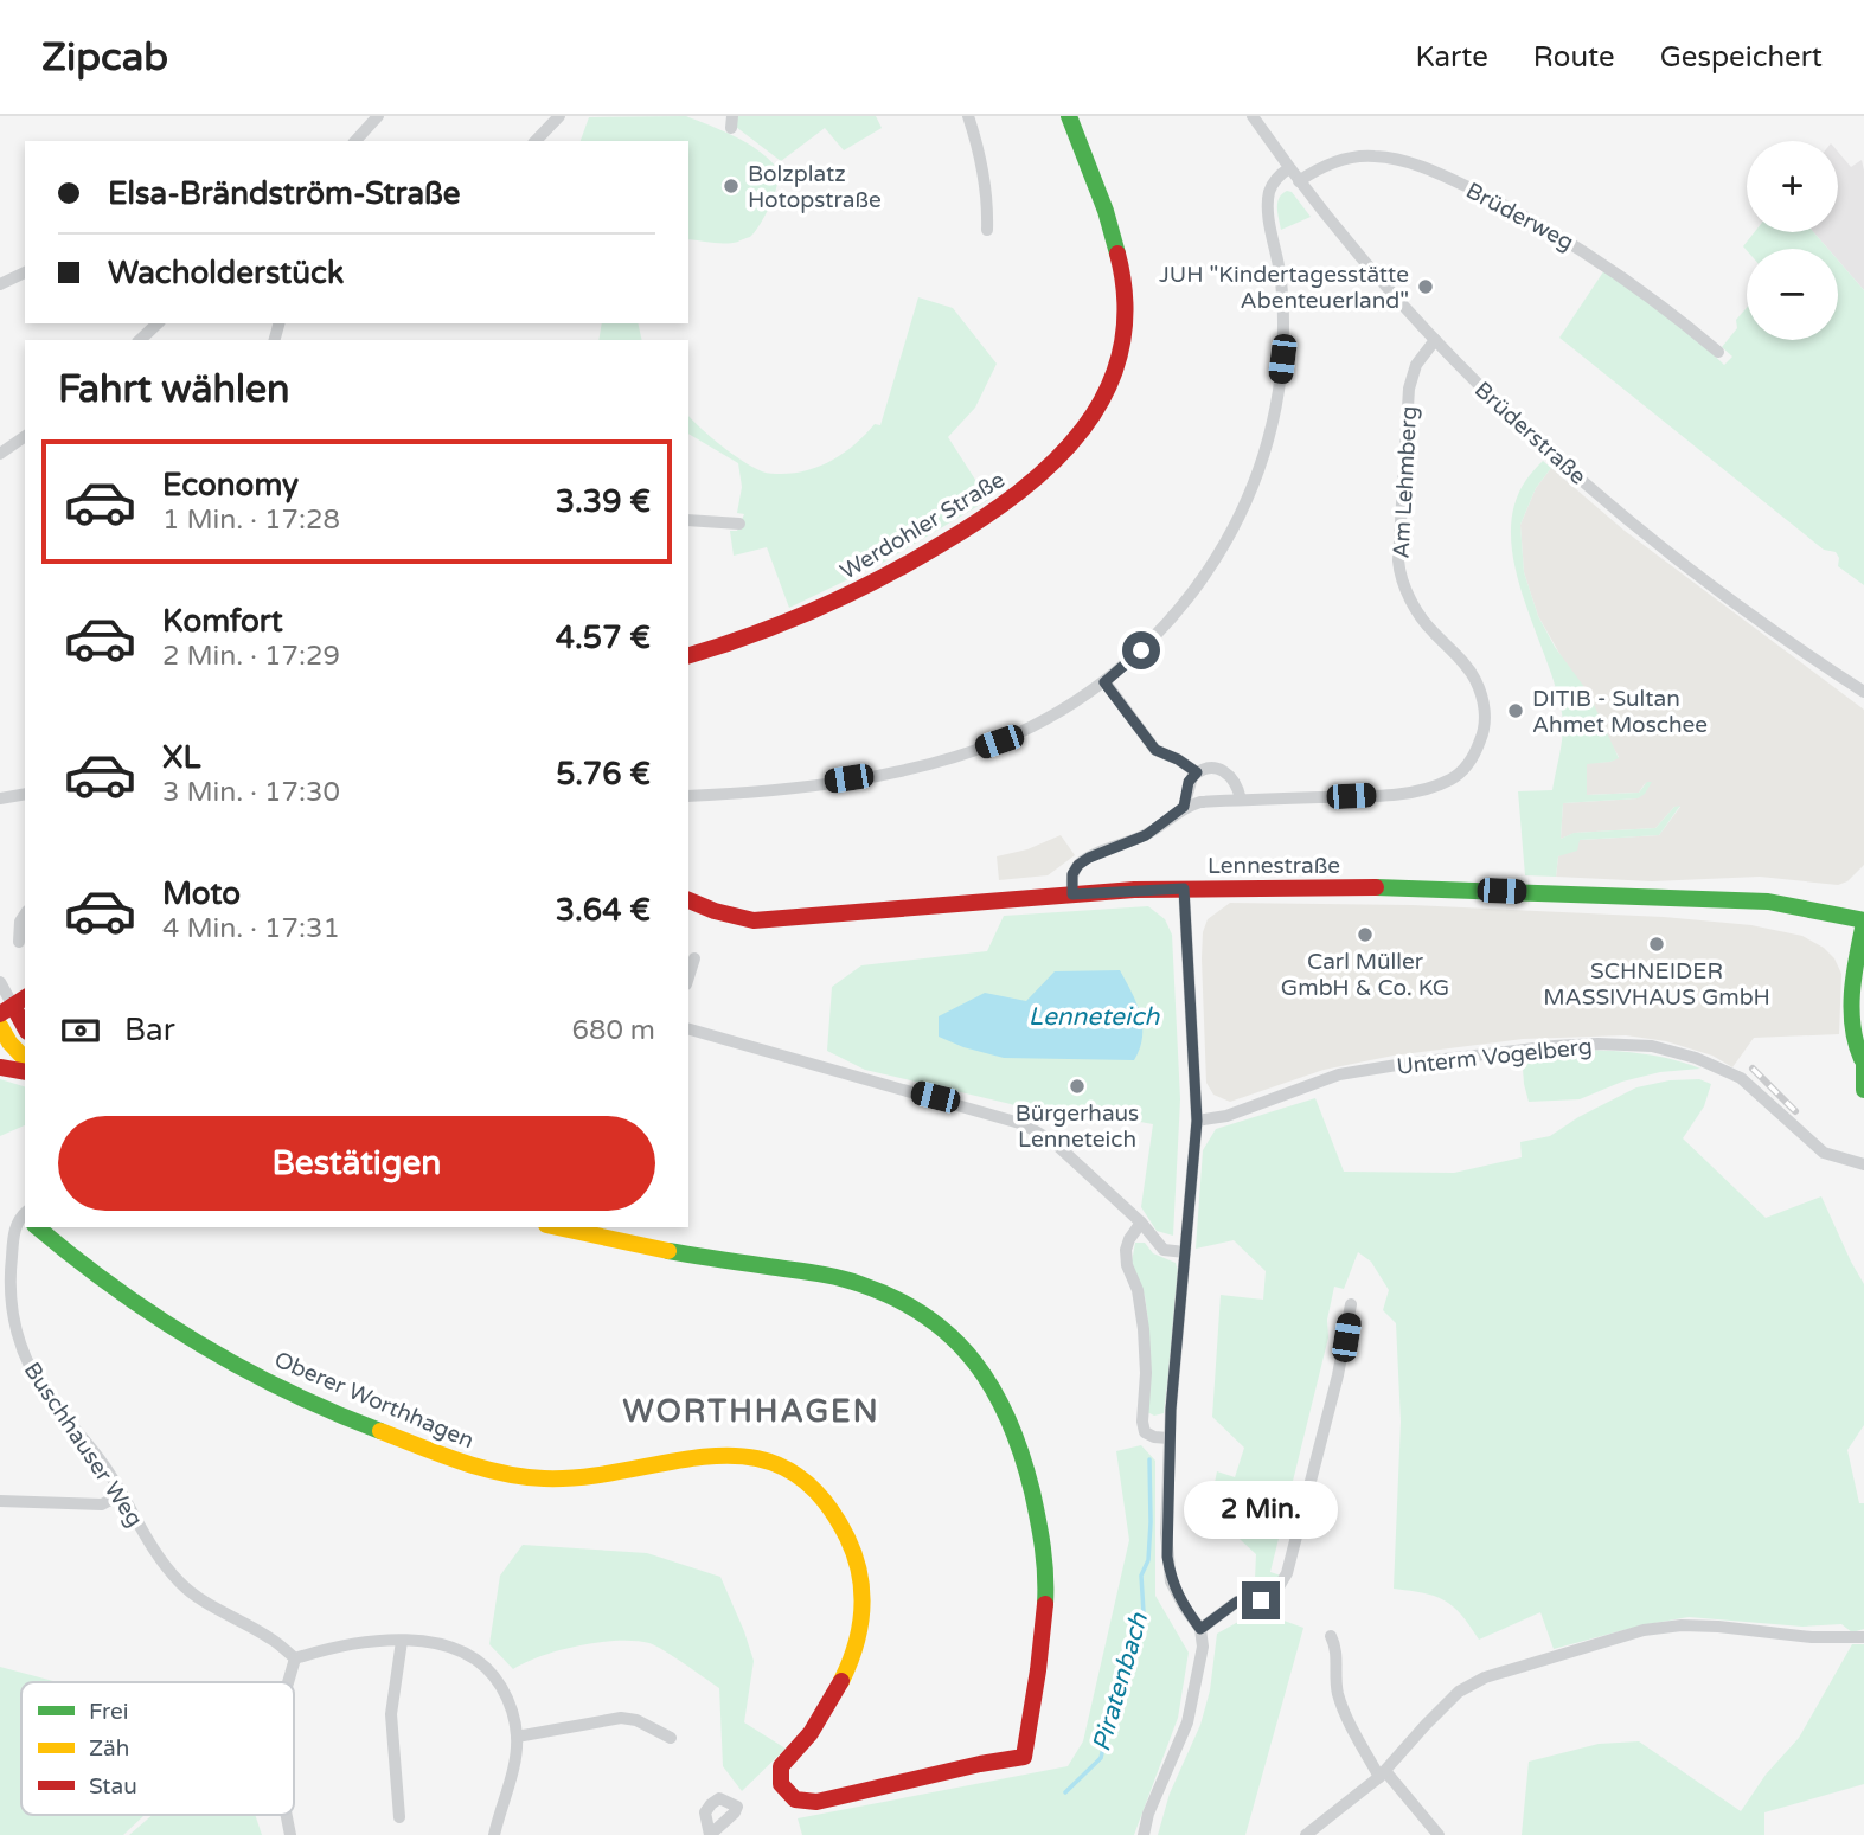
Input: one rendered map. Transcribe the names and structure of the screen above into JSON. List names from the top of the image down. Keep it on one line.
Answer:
{"streets":{"street":["Brüderweg","Brüderstraße","Am Lehmberg","Werdohler Straße","Lennestraße","Unterm Vogelberg","Oberer Worthhagen","Buschhauser Weg"]},"crossings":[["Brüderweg","Brüderstraße"],["Brüderstraße","Am Lehmberg"],["Am Lehmberg","Lennestraße"]],"districts":["WORTHHAGEN"],"water":["Lenneteich","Piratenbach"],"places":["Bolzplatz Hotopstraße","JUH \"Kindertagesstätte Abenteuerland\"","DITIB - Sultan Ahmet Moschee","Carl Müller GmbH & Co. KG","SCHNEIDER MASSIVHAUS GmbH","Bürgerhaus Lenneteich"],"legend":["Frei","Zäh","Stau"],"page":{"header":"Zipcab","nav":["Karte","Route","Gespeichert"],"map_buttons":["+","−"],"banner":["Elsa-Brändström-Straße","Wacholderstück"],"heading":"Fahrt wählen","list":[{"name":"Economy","note":"1 Min. · 17:28","value":"3.39 €"},{"name":"Komfort","note":"2 Min. · 17:29","value":"4.57 €"},{"name":"XL","note":"3 Min. · 17:30","value":"5.76 €"},{"name":"Moto","note":"4 Min. · 17:31","value":"3.64 €"}],"pay":["Bar","680 m"],"buttons":"Bestätigen","bubble":"2 Min."}}
